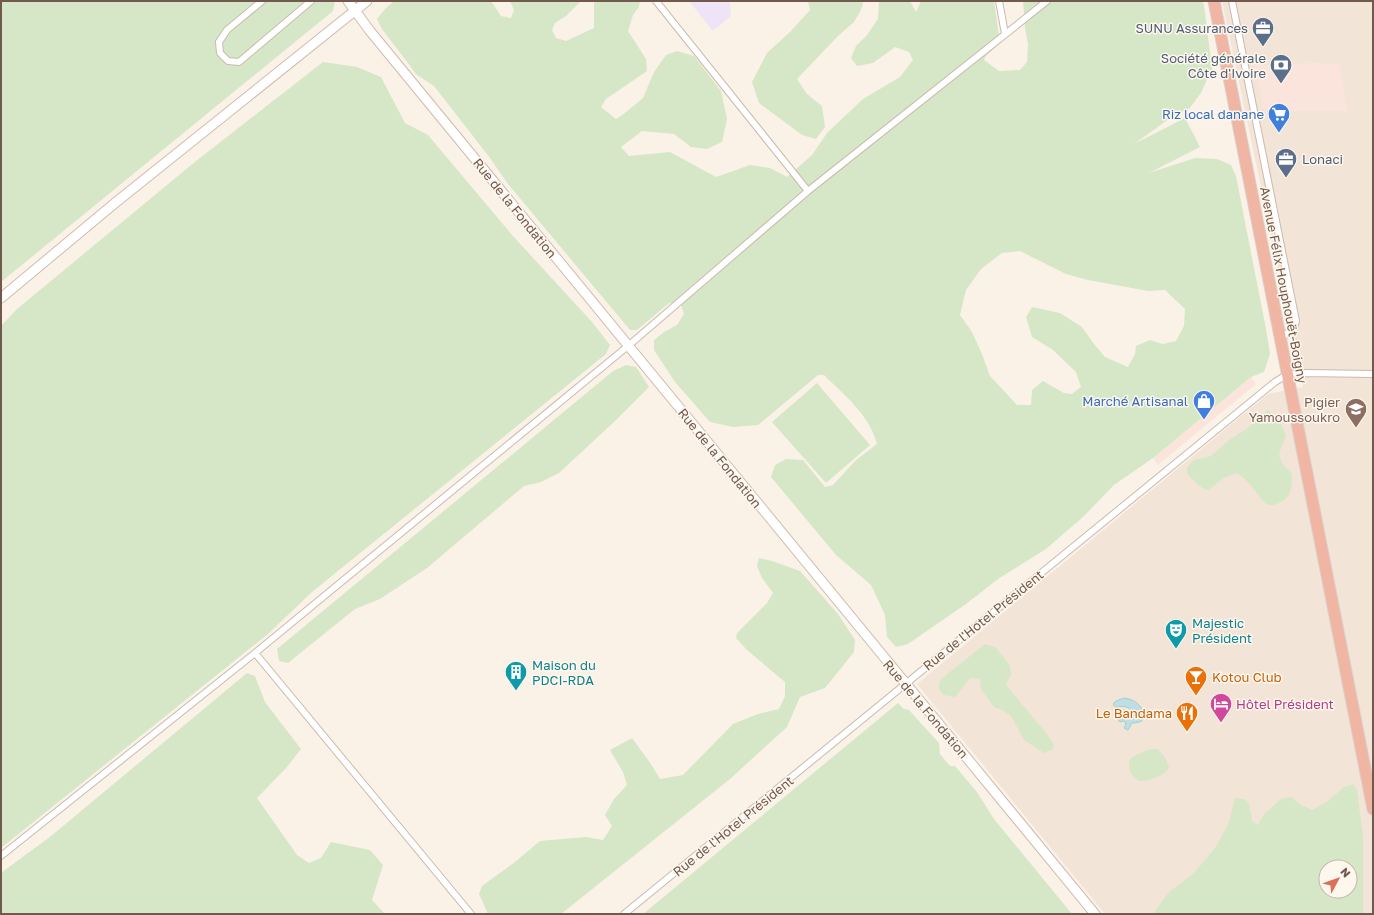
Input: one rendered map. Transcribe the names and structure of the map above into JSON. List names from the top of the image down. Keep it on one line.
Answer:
{"streets":{"highway":["Avenue Félix Houphouët-Boigny"],"street":["Rue de la Fondation","Rue de l'Hotel Président"]},"crossings":[["Rue de la Fondation","Rue de l'Hotel Président"],["Avenue Félix Houphouët-Boigny","Rue de l'Hotel Président"]],"places":{"office":["SUNU Assurances","Lonaci"],"bank":["Société générale Côte d'Ivoire"],"supermarket":["Riz local danane"],"shop":["Marché Artisanal"],"school or university":["Pigier Yamoussoukro"],"theatre":["Majestic Président"],"building":["Maison du PDCI-RDA"],"bar":["Kotou Club"],"hotel":["Hôtel Président"],"restaurant":["Le Bandama"]},"north":"top right"}
